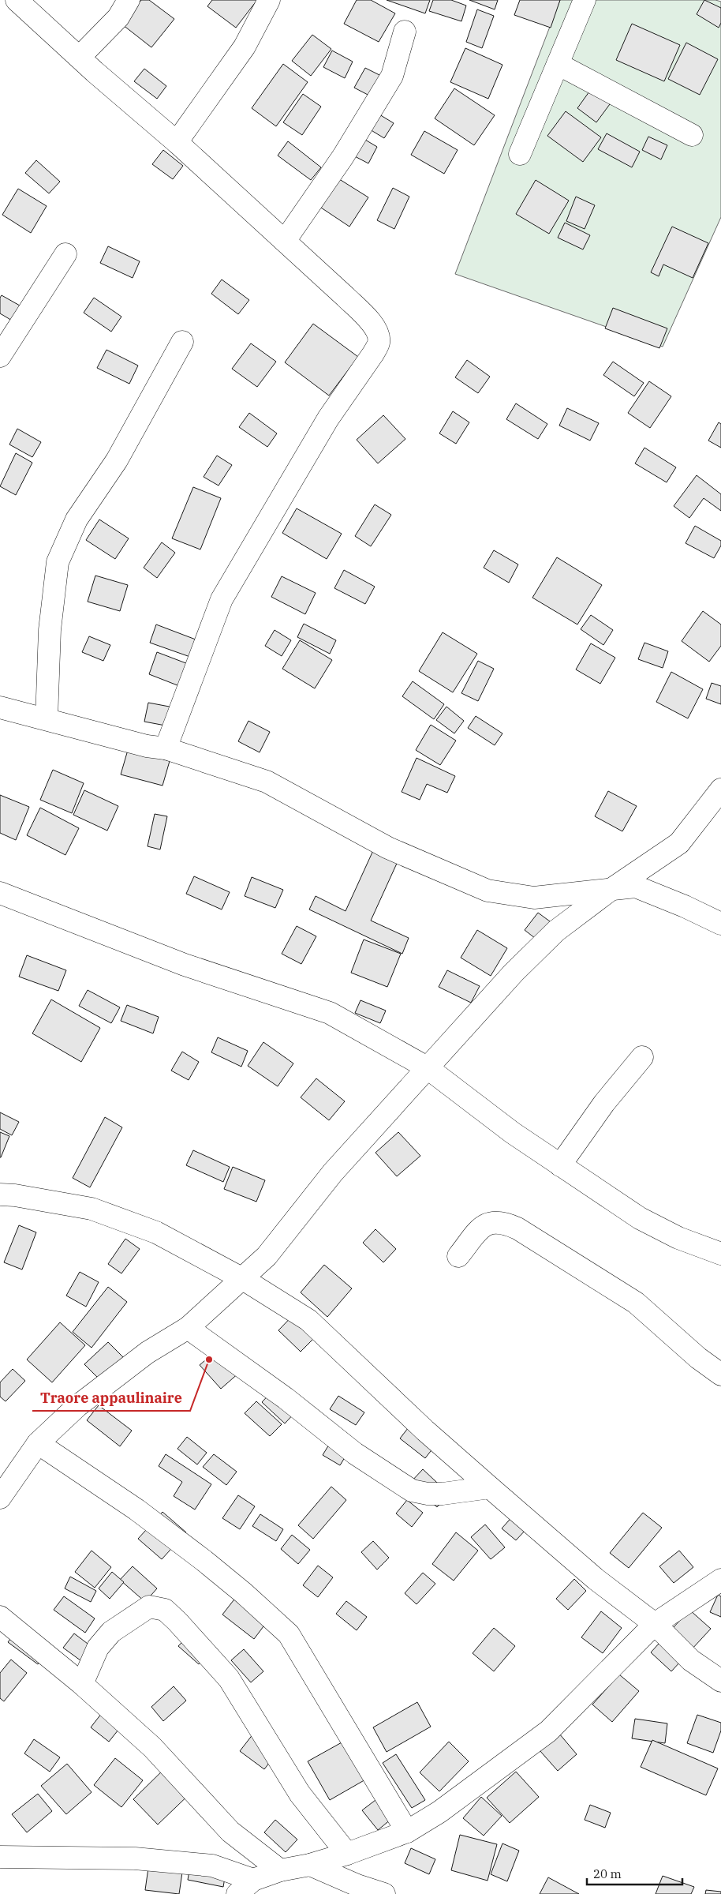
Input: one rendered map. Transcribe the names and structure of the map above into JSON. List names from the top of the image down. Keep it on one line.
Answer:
{"places":["Traore appaulinaire"],"scale_bar":"20 m"}
